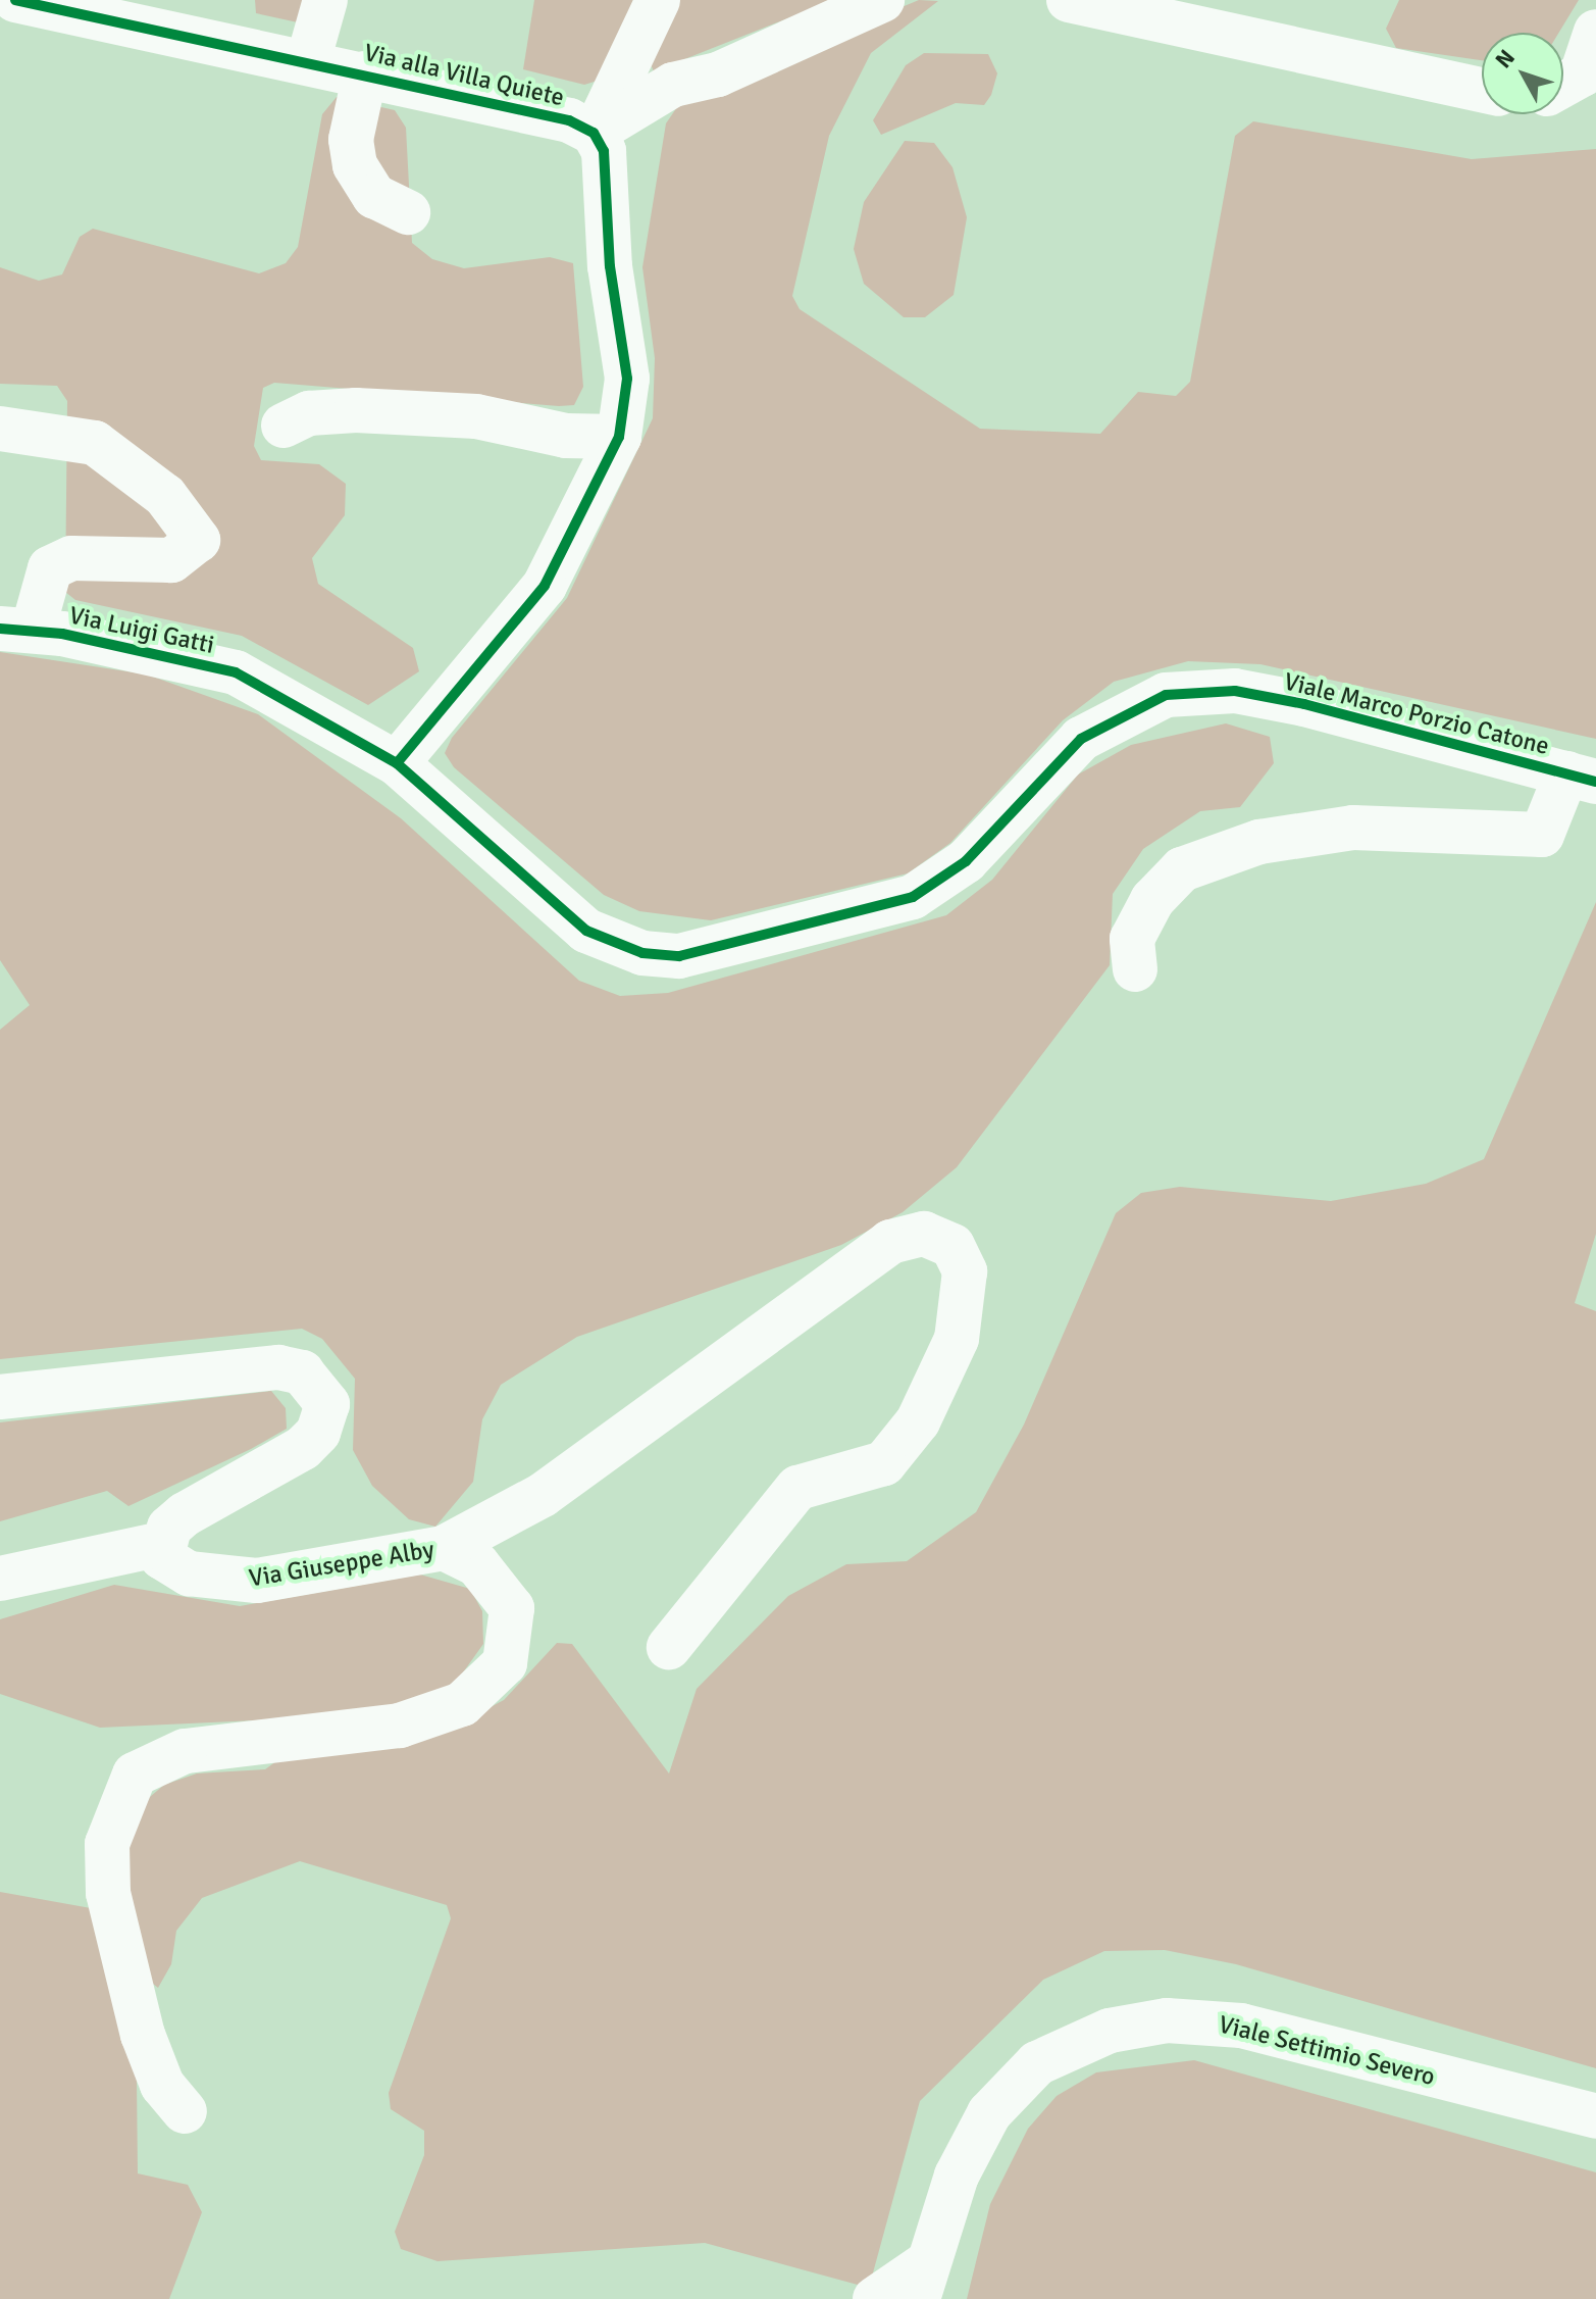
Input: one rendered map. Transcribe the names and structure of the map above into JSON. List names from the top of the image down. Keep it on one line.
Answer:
{"streets":{"street":["Via alla Villa Quiete","Via Luigi Gatti","Viale Marco Porzio Catone","Via Giuseppe Alby","Viale Settimio Severo"]},"crossings":[["Via Luigi Gatti","Viale Marco Porzio Catone"]],"north":"top left"}
